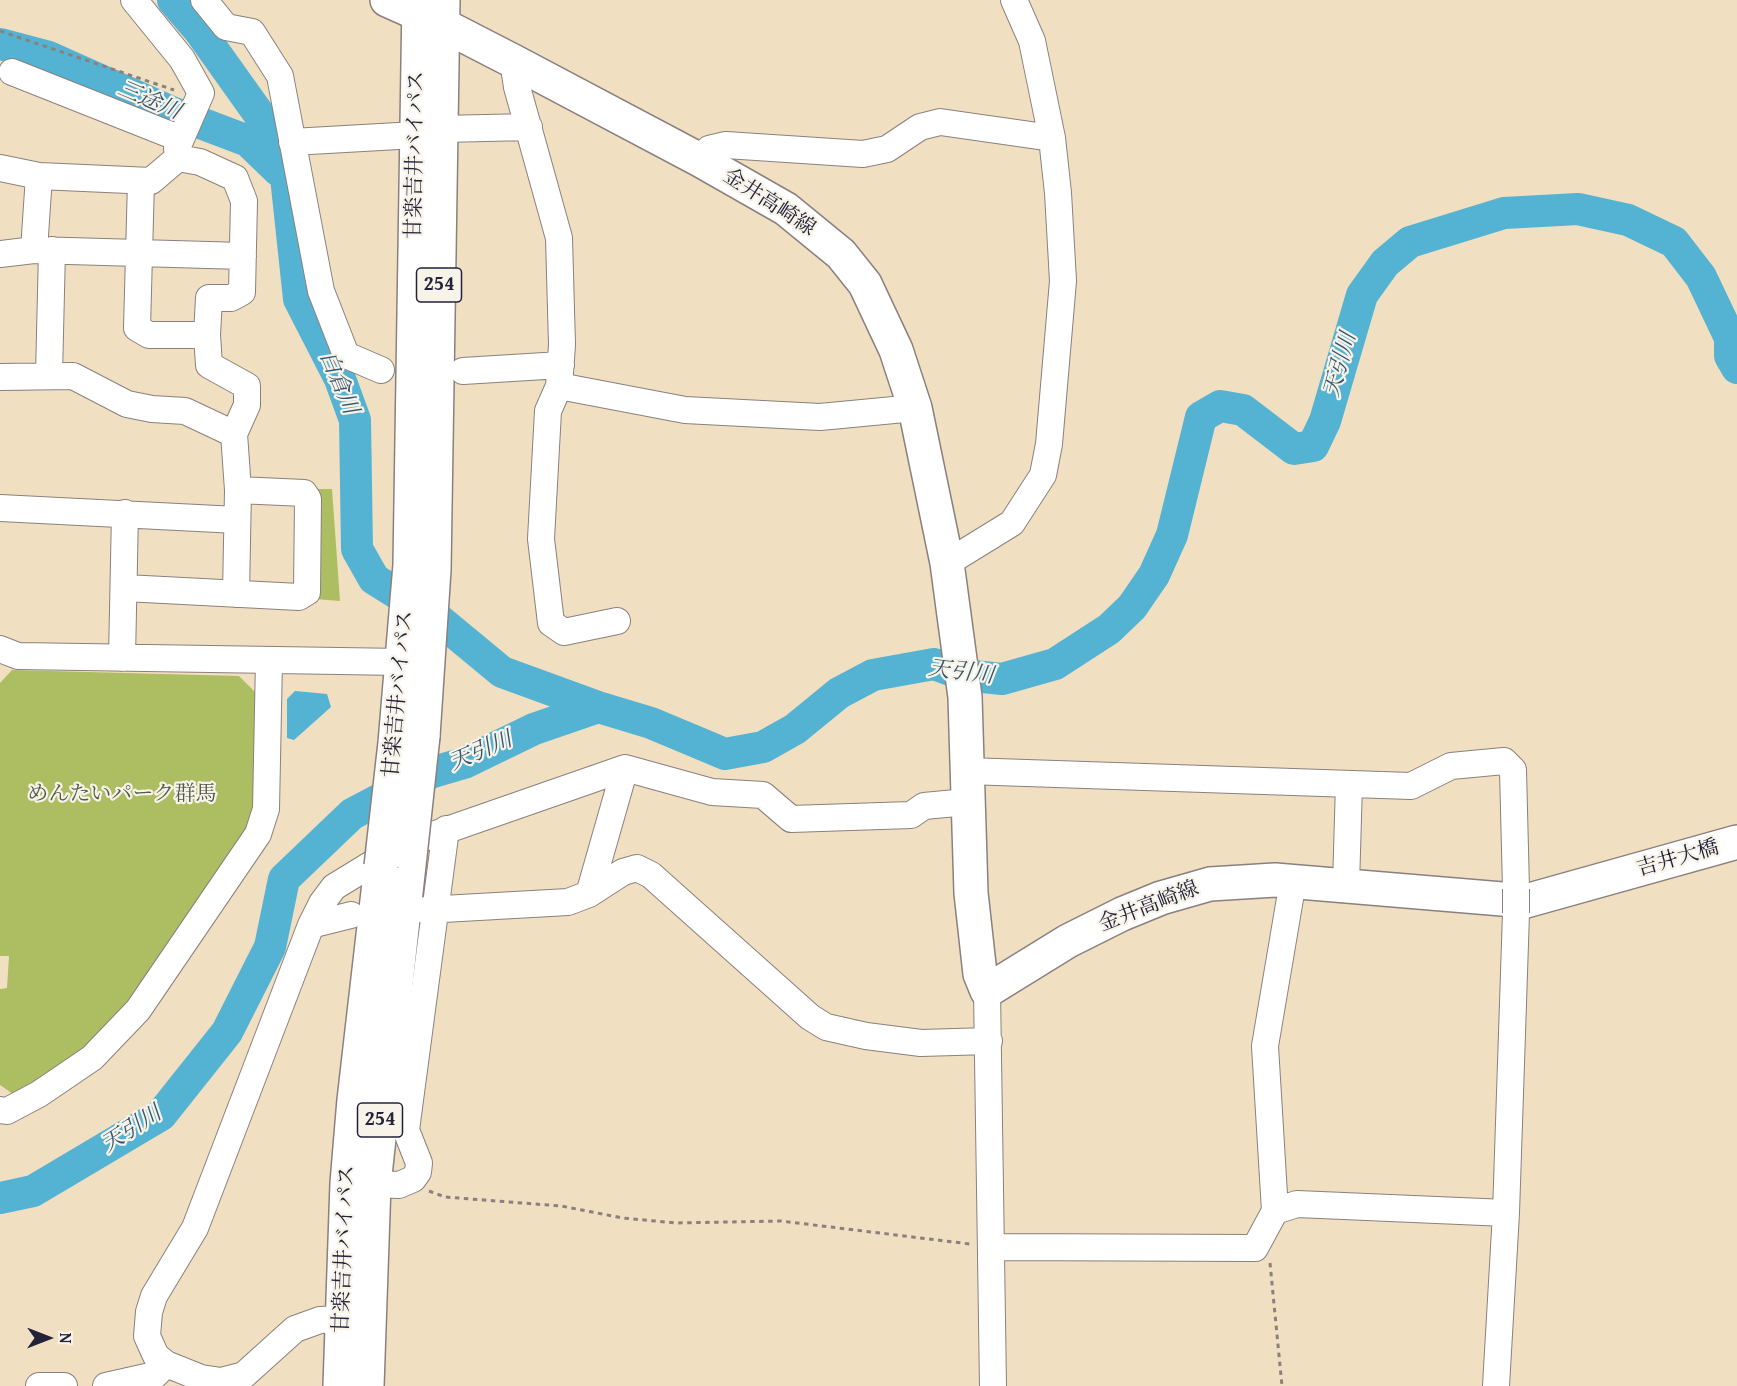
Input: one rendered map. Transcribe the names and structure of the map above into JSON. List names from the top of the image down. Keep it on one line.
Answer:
{"streets":{"main road":["甘楽吉井バイパス","金井高崎線","254","吉井大橋"]},"crossings":[["甘楽吉井バイパス","金井高崎線"],["金井高崎線","吉井大橋"]],"water":["三途川","天引川","白倉川"],"parks":["めんたいパーク群馬"],"north":"right"}
